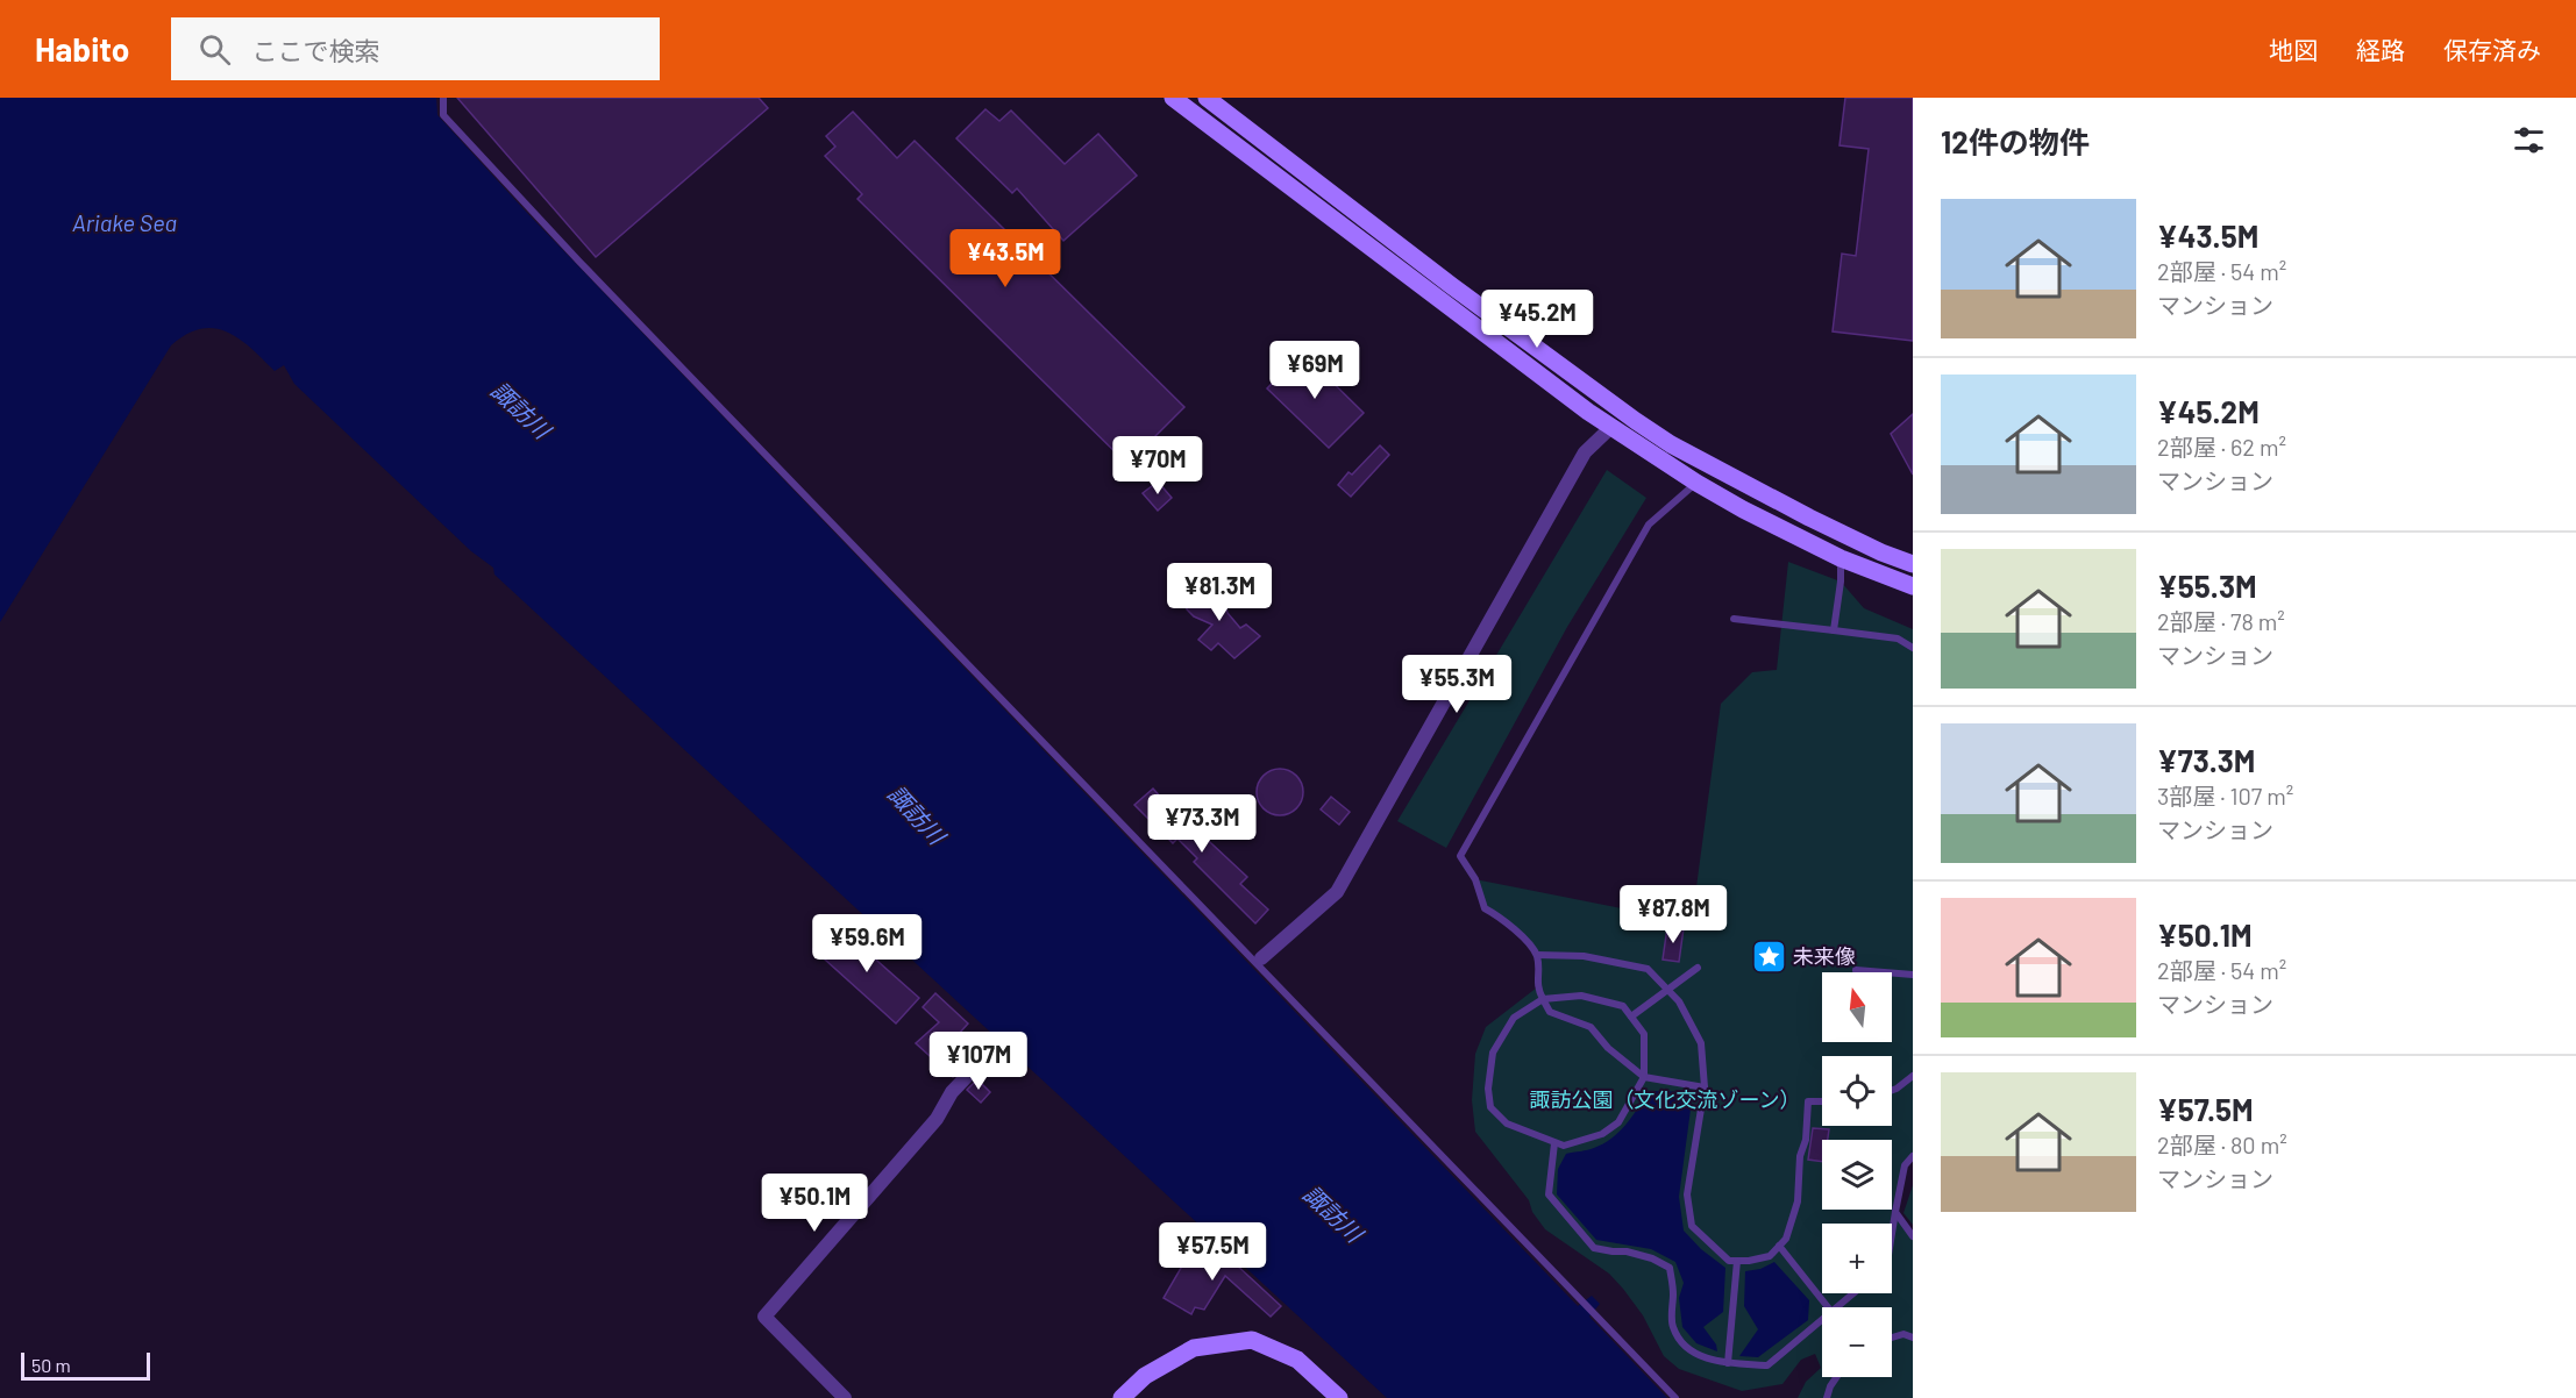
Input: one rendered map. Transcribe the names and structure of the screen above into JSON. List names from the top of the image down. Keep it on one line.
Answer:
{"water":["Ariake Sea","諏訪川"],"parks":["諏訪公園（文化交流ゾーン）"],"places":{"place":["未来像"]},"scale_bar":"50 m","north":"top","page":{"header":"Habito","search":"ここで検索","nav":["地図","経路","保存済み"],"heading":"12件の物件","list":[{"name":"¥43.5M","note":"2部屋 · 54 m² · マンション"},{"name":"¥45.2M","note":"2部屋 · 62 m² · マンション"},{"name":"¥55.3M","note":"2部屋 · 78 m² · マンション"},{"name":"¥73.3M","note":"3部屋 · 107 m² · マンション"},{"name":"¥50.1M","note":"2部屋 · 54 m² · マンション"},{"name":"¥57.5M","note":"2部屋 · 80 m² · マンション"}],"price":["¥43.5M","¥45.2M","¥69M","¥70M","¥81.3M","¥55.3M","¥73.3M","¥87.8M","¥59.6M","¥107M","¥50.1M","¥57.5M"],"map_buttons":["+","−"],"scale":"50 m"}}
